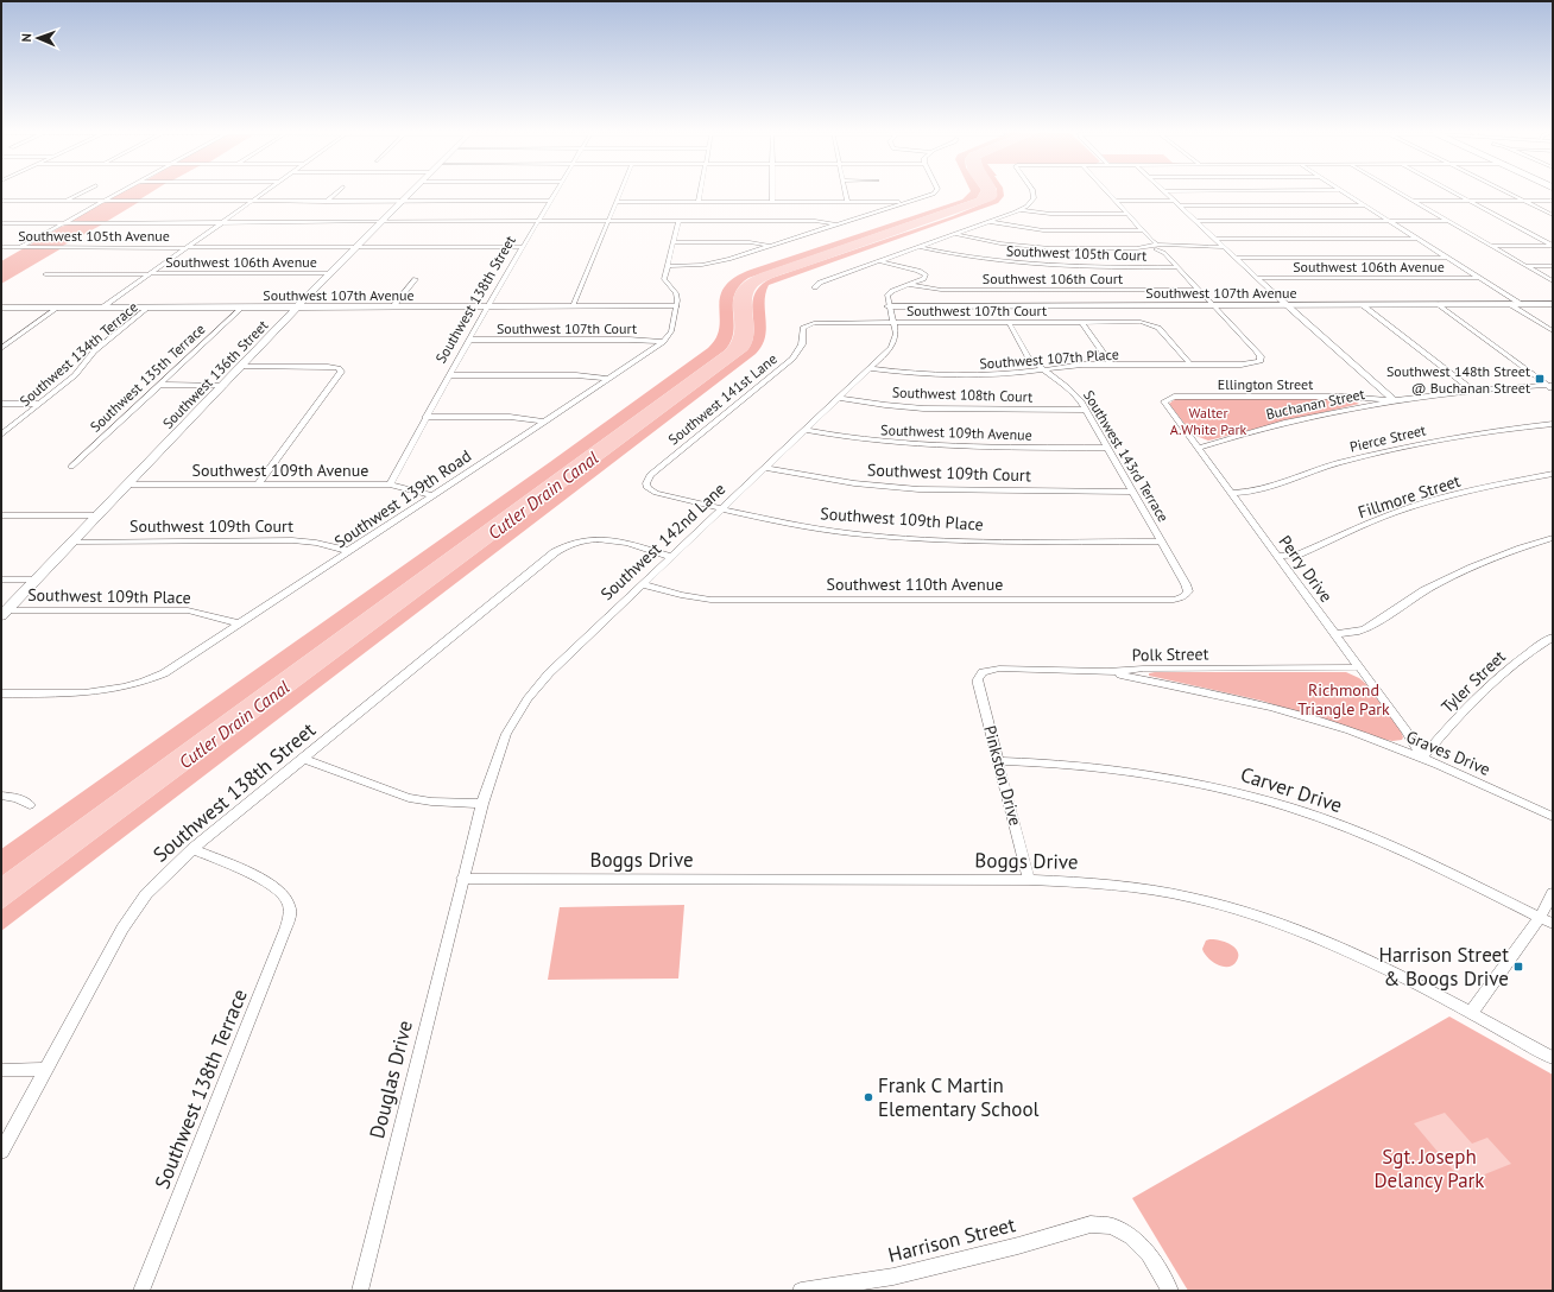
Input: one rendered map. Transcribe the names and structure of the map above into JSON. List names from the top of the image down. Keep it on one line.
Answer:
{"streets":{"street":["Southwest 105th Avenue","Southwest 105th Court","Southwest 106th Avenue","Southwest 106th Court","Southwest 107th Avenue","Southwest 138th Street","Southwest 107th Court","Southwest 134th Terrace","Southwest 107th Place","Southwest 136th Street","Southwest 135th Terrace","Ellington Street","Southwest 108th Court","Southwest 141st Lane","Buchanan Street","Southwest 109th Avenue","Pierce Street","Southwest 143rd Terrace","Southwest 109th Court","Fillmore Street","Southwest 139th Road","Southwest 109th Place","Southwest 142nd Lane","Perry Drive","Southwest 110th Avenue","Polk Street","Tyler Street","Graves Drive","Pinkston Drive","Carver Drive","Boggs Drive","Douglas Drive","Southwest 138th Terrace","Harrison Street"]},"crossings":[["Southwest 105th Avenue","Southwest 138th Street"],["Southwest 105th Avenue","Southwest 136th Street"],["Southwest 106th Avenue","Southwest 136th Street"],["Southwest 107th Avenue","Southwest 138th Street"],["Southwest 107th Avenue","Southwest 134th Terrace"],["Southwest 107th Avenue","Southwest 107th Place"],["Southwest 107th Avenue","Southwest 136th Street"],["Southwest 107th Avenue","Southwest 135th Terrace"],["Southwest 107th Avenue","Southwest 139th Road"],["Southwest 107th Avenue","Southwest 142nd Lane"],["Southwest 138th Street","Southwest 107th Court"],["Southwest 138th Street","Southwest 109th Avenue"],["Southwest 138th Street","Southwest 142nd Lane"],["Southwest 138th Street","Southwest 138th Terrace"],["Southwest 107th Court","Southwest 107th Place"],["Southwest 107th Court","Southwest 141st Lane"],["Southwest 107th Court","Southwest 143rd Terrace"],["Southwest 107th Court","Southwest 139th Road"],["Southwest 107th Court","Southwest 142nd Lane"],["Southwest 107th Place","Southwest 143rd Terrace"],["Southwest 107th Place","Southwest 142nd Lane"],["Southwest 136th Street","Southwest 109th Avenue"],["Southwest 136th Street","Southwest 109th Court"],["Southwest 136th Street","Southwest 109th Place"],["Ellington Street","Buchanan Street"],["Ellington Street","Perry Drive"],["Southwest 108th Court","Southwest 143rd Terrace"],["Southwest 108th Court","Southwest 142nd Lane"],["Southwest 141st Lane","Southwest 109th Place"],["Buchanan Street","Perry Drive"],["Southwest 109th Avenue","Southwest 143rd Terrace"],["Southwest 109th Avenue","Southwest 139th Road"],["Southwest 109th Avenue","Southwest 142nd Lane"],["Pierce Street","Perry Drive"],["Southwest 143rd Terrace","Southwest 109th Court"],["Southwest 143rd Terrace","Southwest 109th Place"],["Southwest 143rd Terrace","Southwest 110th Avenue"],["Southwest 109th Court","Southwest 139th Road"],["Southwest 109th Court","Southwest 142nd Lane"],["Fillmore Street","Perry Drive"],["Southwest 139th Road","Southwest 109th Place"],["Southwest 109th Place","Southwest 142nd Lane"],["Southwest 142nd Lane","Southwest 110th Avenue"],["Southwest 142nd Lane","Boggs Drive"],["Southwest 142nd Lane","Douglas Drive"],["Perry Drive","Polk Street"],["Perry Drive","Tyler Street"],["Perry Drive","Graves Drive"],["Polk Street","Graves Drive"],["Polk Street","Pinkston Drive"],["Tyler Street","Graves Drive"],["Pinkston Drive","Carver Drive"],["Pinkston Drive","Boggs Drive"],["Boggs Drive","Douglas Drive"]],"water":["Cutler Drain Canal"],"parks":["Walter A.White Park","Richmond Triangle Park","Sgt. Joseph Delancy Park"],"places":{"transit":["Southwest 148th Street @ Buchanan Street","Harrison Street & Boogs Drive"],"other":["Frank C Martin Elementary School"]},"north":"left"}
